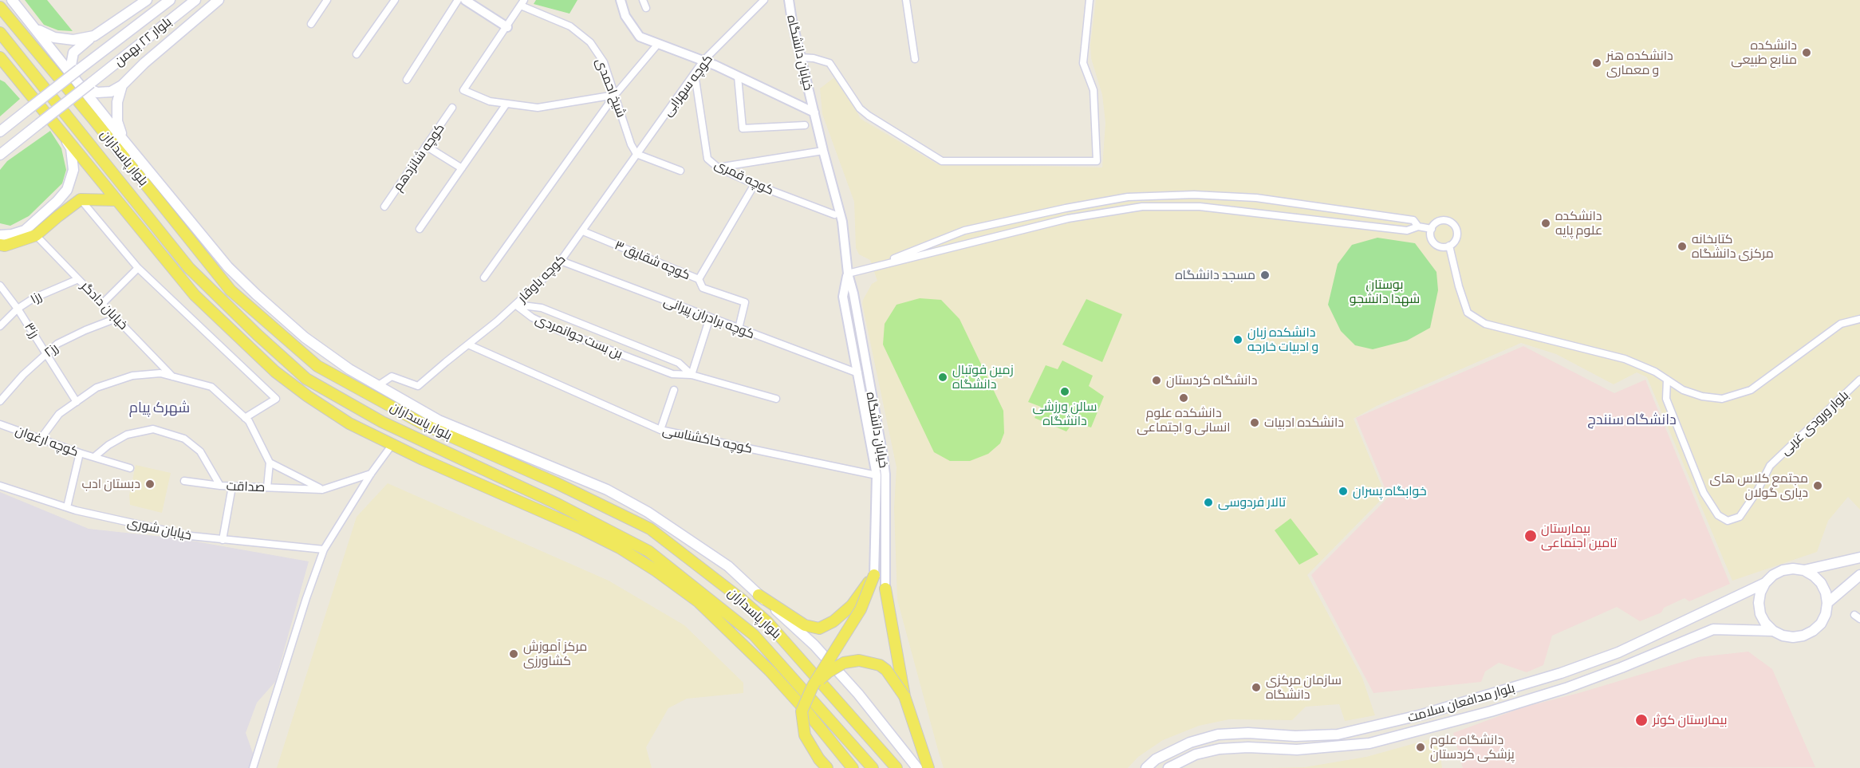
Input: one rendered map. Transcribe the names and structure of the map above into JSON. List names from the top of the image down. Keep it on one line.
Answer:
{"streets":{"main road":["بلوار ۲۲ بهمن","بلوار پاسداران","بلوار مدافعان سلامت"],"street":["خیابان دانشگاه","کوچه سهرابی","شیخ احمدی","کوچه شانزدهم","کوچه قمری","کوچه شقایق ۳","کوچه باوقار","رز۱","خیابان دادگر","کوچه برادران پیرانی","رز۳","بن بست جوانمردی","رز۲","بلوار ورودی غربی","کوچه خاکشناسی","کوچه ارغوان","صداقت","خیابان شوری"]},"crossings":[["خیابان دانشگاه","کوچه برادران پیرانی"],["خیابان دانشگاه","کوچه خاکشناسی"],["کوچه سهرابی","شیخ احمدی"],["کوچه سهرابی","کوچه قمری"],["کوچه سهرابی","کوچه باوقار"],["شیخ احمدی","کوچه باوقار"],["کوچه قمری","کوچه شقایق ۳"],["کوچه شقایق ۳","کوچه باوقار"],["کوچه باوقار","کوچه برادران پیرانی"],["کوچه باوقار","بن بست جوانمردی"],["کوچه باوقار","کوچه خاکشناسی"],["رز۱","خیابان دادگر"],["رز۱","رز۳"],["خیابان دادگر","رز۲"],["رز۳","رز۲"],["کوچه ارغوان","صداقت"]],"districts":["شهرک پیام","دانشگاه سنندج"],"parks":["بوستان شهدا دانشجو"],"places":["دانشکده منابع طبیعی","دانشکده هنر و معماری","دانشکده علوم پایه","کتابخانه مرکزی دانشگاه","مسجد دانشگاه","دانشکده زبان و ادبیات خارجه","زمین فوتبال دانشگاه","دانشگاه کردستان","سالن ورزشی دانشگاه","دانشکده علوم انسانی و اجتماعی","دانشکده ادبیات","دبستان ادب","مجتمع کلاس های دیاری گولان","خوابگاه پسران","تالار فردوسی","بیمارستان تامین اجتماعی","مرکز آموزش کشاورزی","سازمان مرکزی دانشگاه","بیمارستان کوثر","دانشگاه علوم پزشکی کردستان"]}
